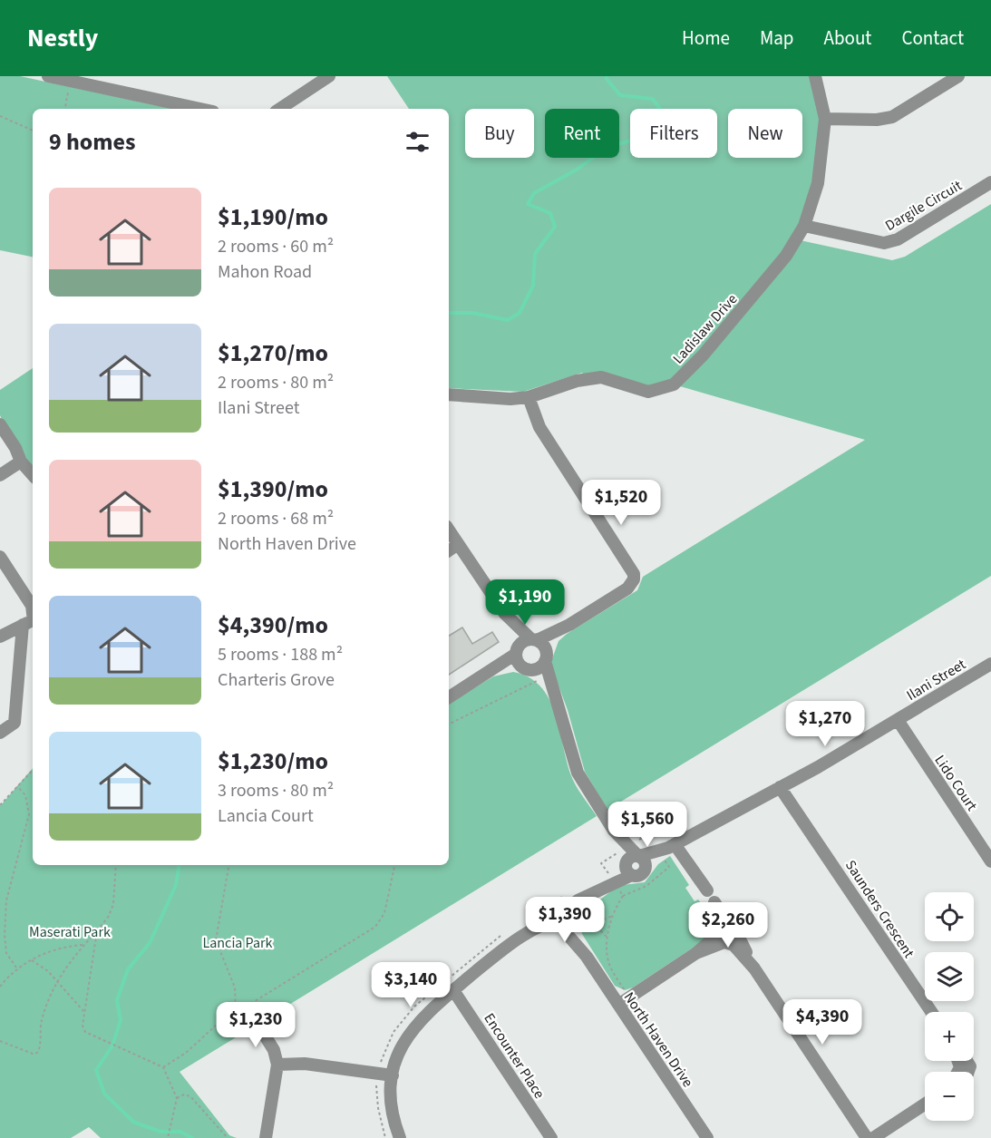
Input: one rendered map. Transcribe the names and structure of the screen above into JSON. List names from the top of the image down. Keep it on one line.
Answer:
{"streets":{"street":["Dargile Circuit","Ladislaw Drive","Ilani Street","Lido Court","Saunders Crescent","North Haven Drive","Encounter Place"]},"crossings":[["Dargile Circuit","Ladislaw Drive"],["Ilani Street","Lido Court"],["Ilani Street","Saunders Crescent"]],"parks":["Maserati Park","Lancia Park"],"page":{"header":"Nestly","nav":["Home","Map","About","Contact"],"chip":["Buy","Rent","Filters","New"],"heading":"9 homes","list":[{"name":"$1,190/mo","note":"2 rooms · 60 m² · Mahon Road"},{"name":"$1,270/mo","note":"2 rooms · 80 m² · Ilani Street"},{"name":"$1,390/mo","note":"2 rooms · 68 m² · North Haven Drive"},{"name":"$4,390/mo","note":"5 rooms · 188 m² · Charteris Grove"},{"name":"$1,230/mo","note":"3 rooms · 80 m² · Lancia Court"}],"price":["$1,520","$1,190","$1,270","$1,560","$1,390","$2,260","$3,140","$4,390","$1,230"],"map_buttons":["+","−"]}}
